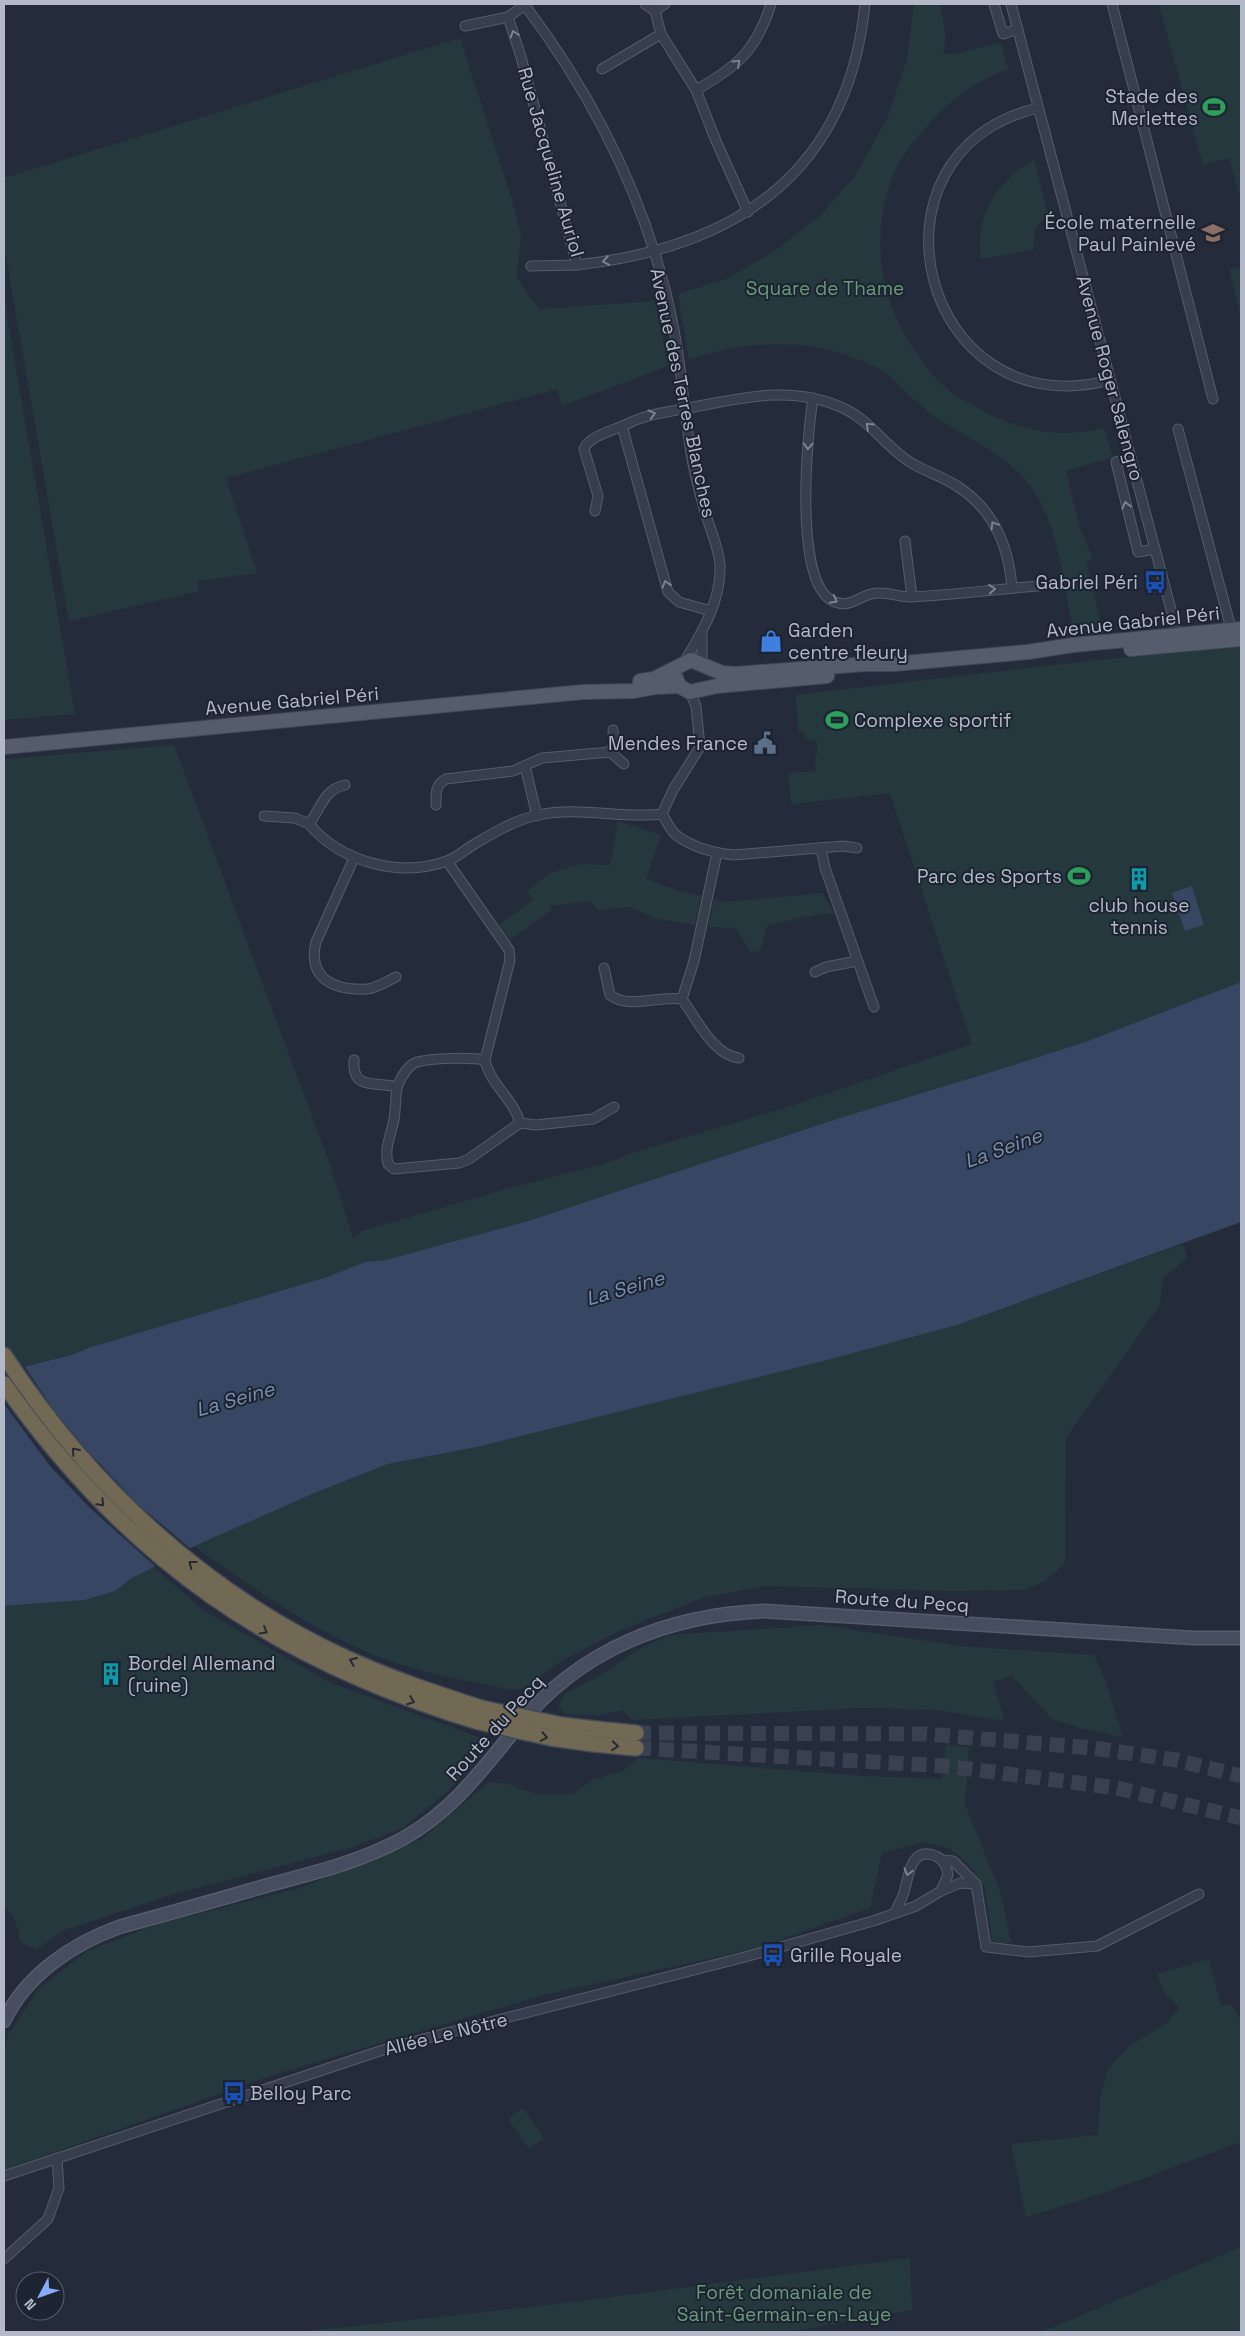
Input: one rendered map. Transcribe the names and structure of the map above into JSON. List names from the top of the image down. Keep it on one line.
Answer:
{"streets":{"main road":["Avenue Gabriel Péri","Route du Pecq"],"street":["Rue Jacqueline Auriol","Avenue Roger Salengro","Avenue des Terres Blanches","Allée Le Nôtre"]},"crossings":[["Rue Jacqueline Auriol","Avenue des Terres Blanches"],["Avenue Roger Salengro","Avenue Gabriel Péri"],["Avenue des Terres Blanches","Avenue Gabriel Péri"]],"one_way":["Rue Jacqueline Auriol"],"water":["La Seine"],"parks":["Square de Thame","Forêt domaniale de Saint-Germain-en-Laye"],"places":{"sports":["Stade des Merlettes","Complexe sportif","Parc des Sports"],"school or university":["École maternelle Paul Painlevé"],"bus stop":["Gabriel Péri","Grille Royale","Belloy Parc"],"shop":["Garden centre fleury"],"public building":["Mendes France"],"building":["club house tennis","Bordel Allemand (ruine)"]},"north":"bottom left"}
